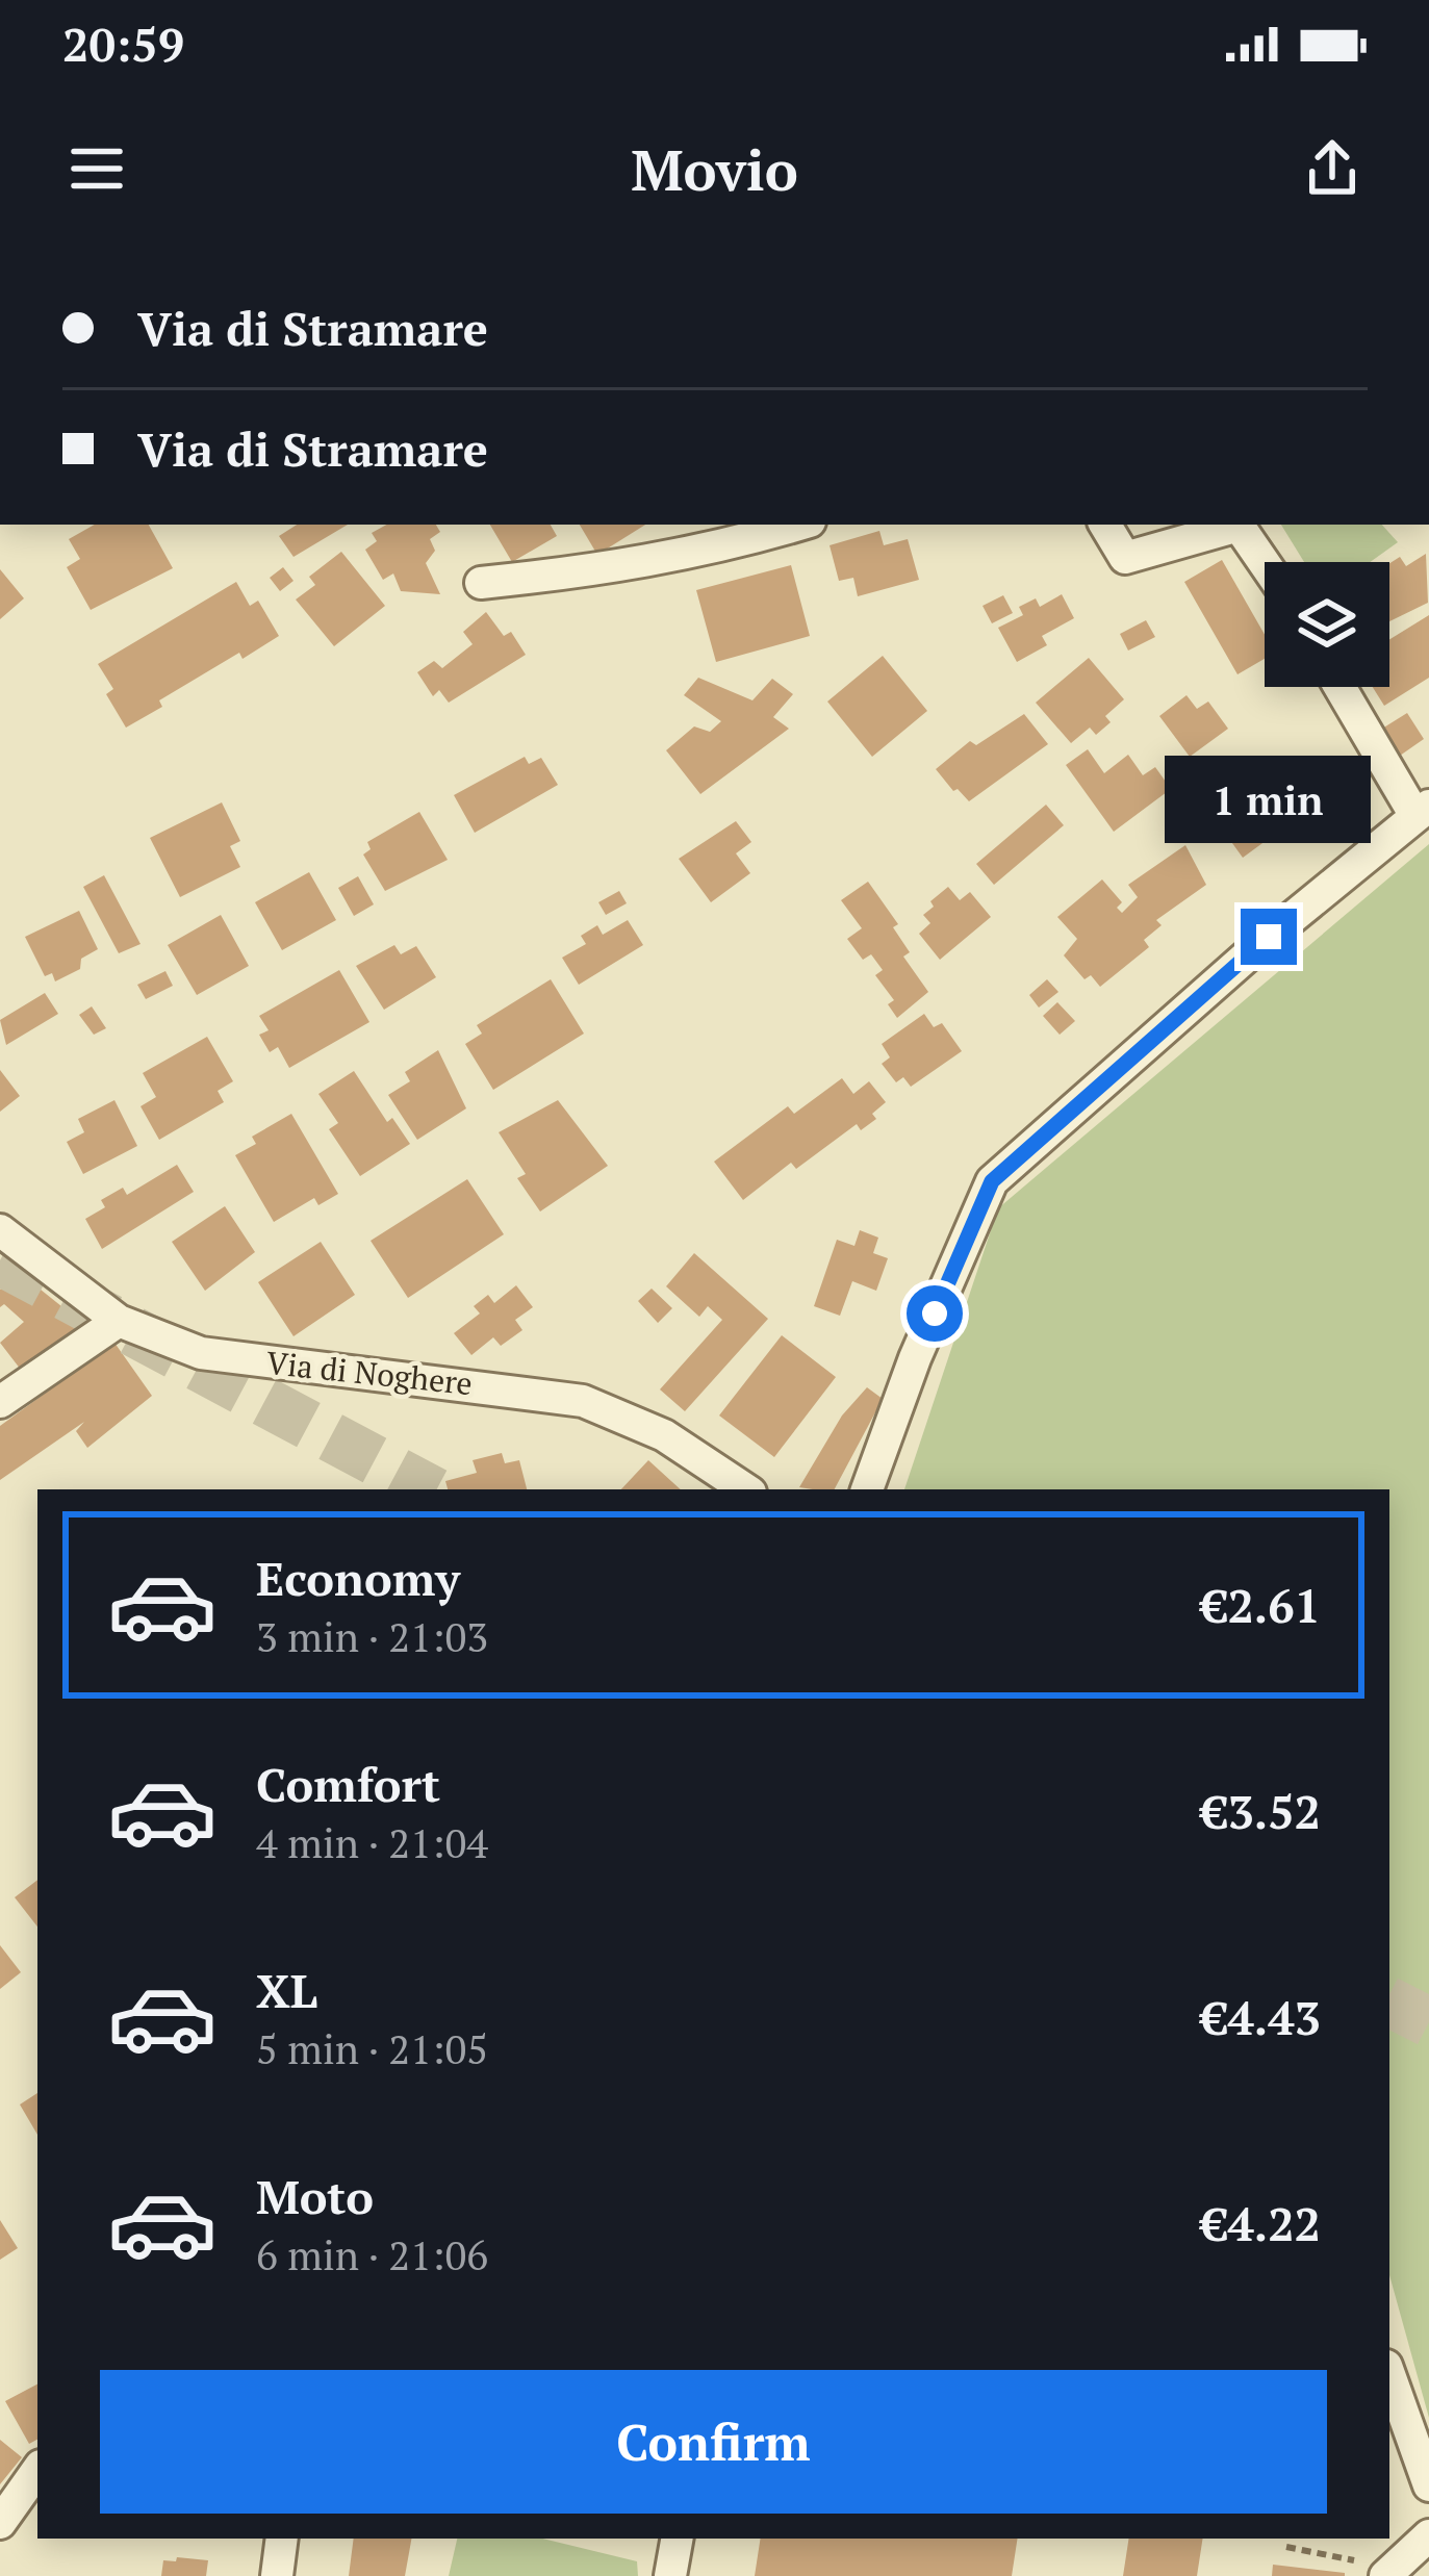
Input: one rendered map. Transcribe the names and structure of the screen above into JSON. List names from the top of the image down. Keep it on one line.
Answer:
{"streets":{"street":["Via di Noghere"]},"page":{"status":"20:59","header":"Movio","banner":["Via di Stramare","Via di Stramare"],"bubble":"1 min","list":[{"name":"Economy","note":"3 min · 21:03","value":"€2.61"},{"name":"Comfort","note":"4 min · 21:04","value":"€3.52"},{"name":"XL","note":"5 min · 21:05","value":"€4.43"},{"name":"Moto","note":"6 min · 21:06","value":"€4.22"}],"buttons":"Confirm"}}
